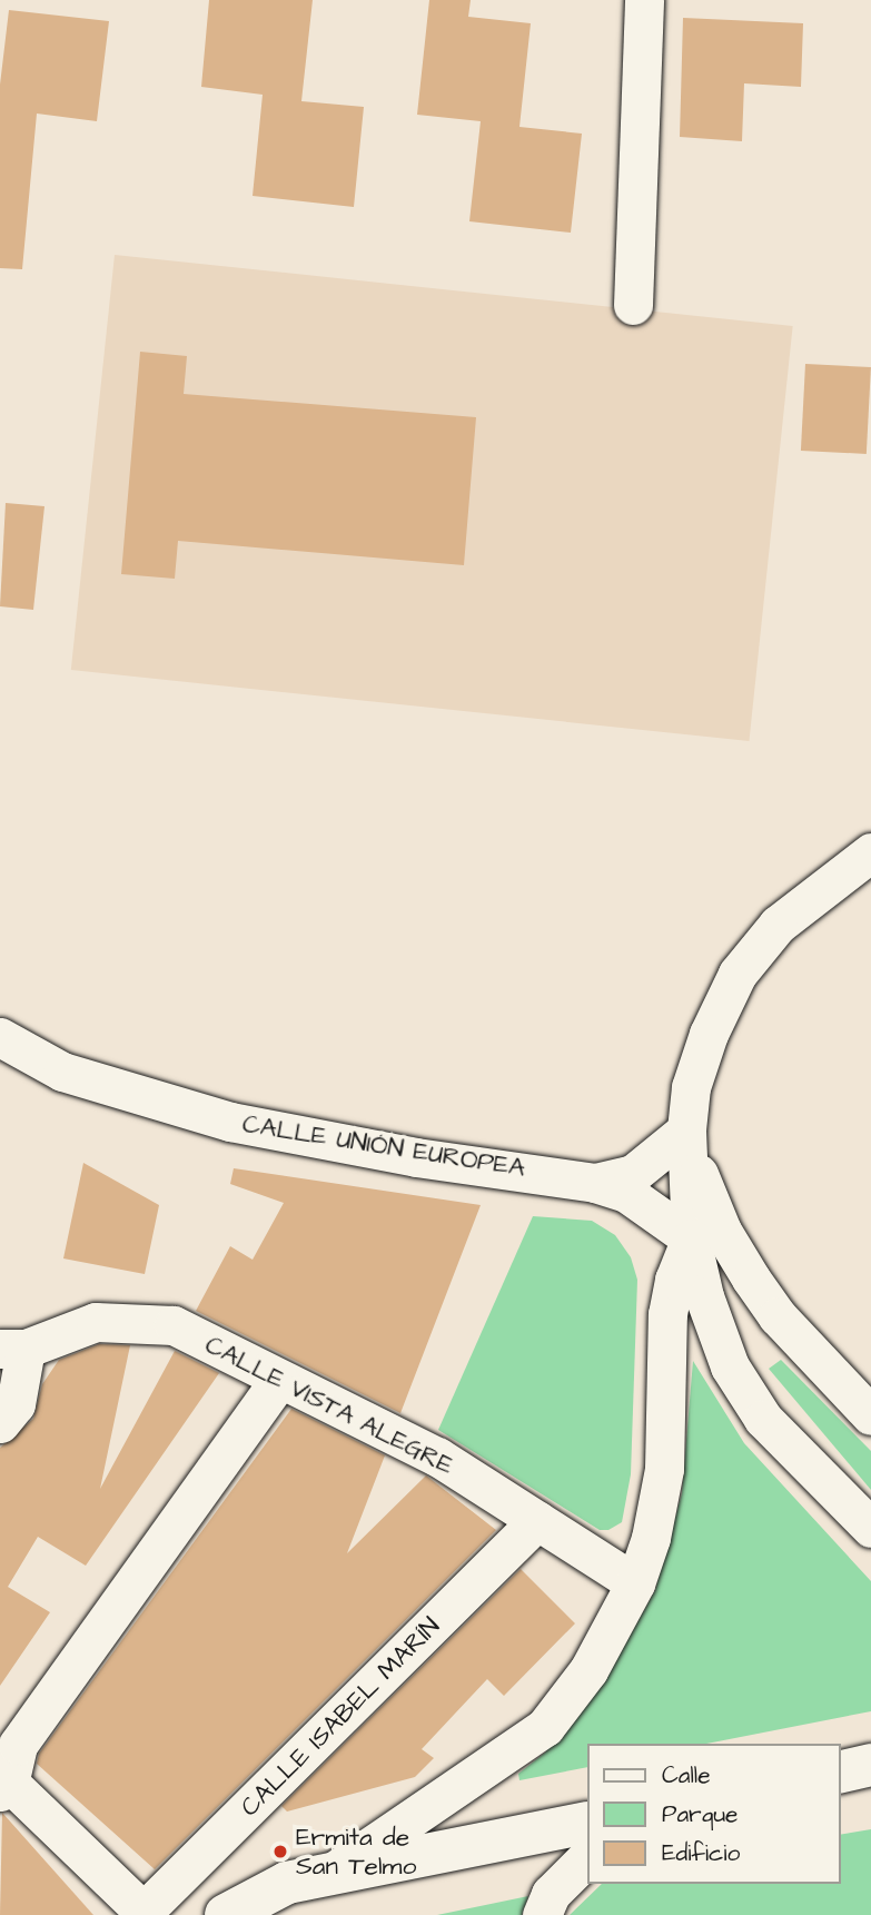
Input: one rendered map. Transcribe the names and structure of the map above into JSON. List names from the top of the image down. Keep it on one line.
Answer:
{"streets":{"street":["CALLE UNIÓN EUROPEA","CALLE VISTA ALEGRE","CALLE ISABEL MARÍN"]},"crossings":[["CALLE VISTA ALEGRE","CALLE ISABEL MARÍN"]],"places":["Ermita de San Telmo"],"legend":["Calle","Parque","Edificio"]}
